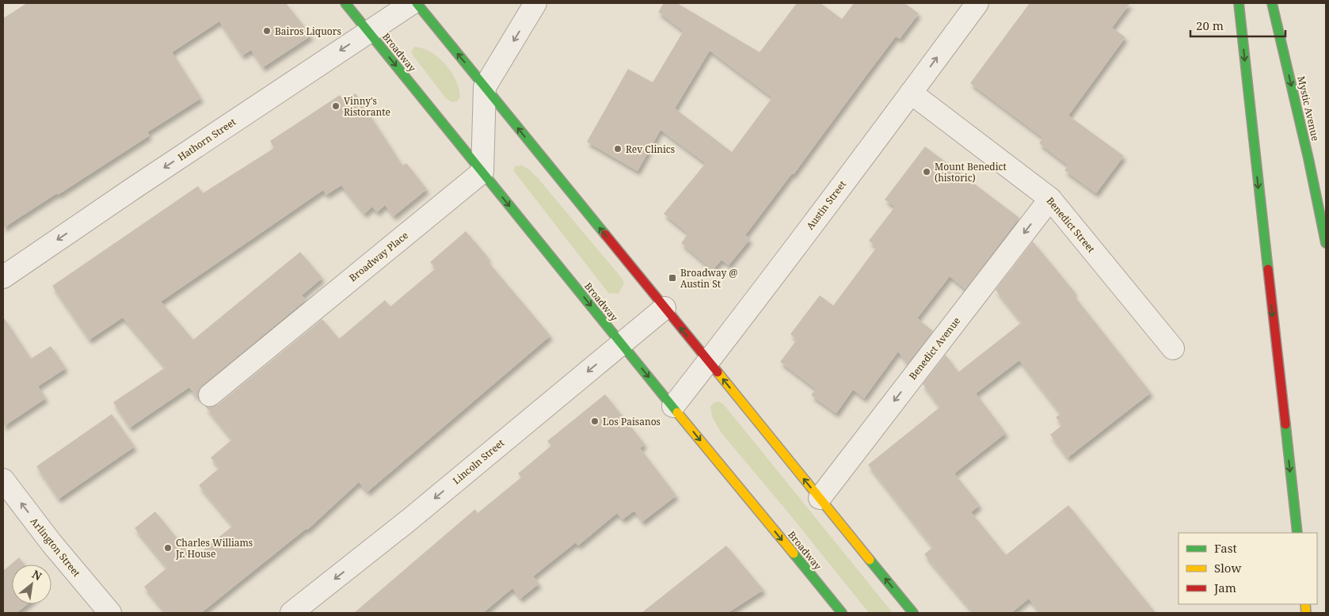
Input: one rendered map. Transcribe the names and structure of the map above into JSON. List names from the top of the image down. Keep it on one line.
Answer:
{"streets":{"main road":["Broadway","Mystic Avenue"],"street":["Hathorn Street","Austin Street","Benedict Street","Broadway Place","Benedict Avenue","Lincoln Street","Arlington Street"]},"crossings":[["Broadway","Hathorn Street"],["Broadway","Austin Street"],["Broadway","Broadway Place"],["Broadway","Lincoln Street"],["Austin Street","Benedict Street"],["Benedict Street","Benedict Avenue"]],"one_way":["Hathorn Street","Benedict Avenue","Lincoln Street","Arlington Street"],"places":{"other":["Bairos Liquors","Vinny's Ristorante","Rev Clinics","Mount Benedict (historic)","Los Paisanos","Charles Williams Jr. House"],"transit":["Broadway @ Austin St"]},"legend":["Fast","Slow","Jam"],"scale_bar":"20 m","north":"top right"}
